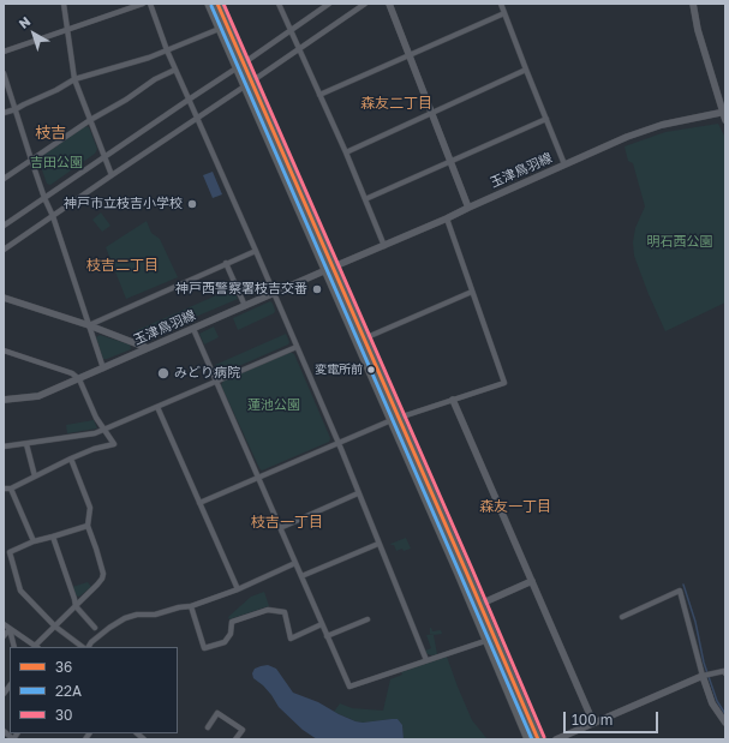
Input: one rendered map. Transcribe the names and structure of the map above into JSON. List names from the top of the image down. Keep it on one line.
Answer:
{"streets":{"street":["玉津鳥羽線"]},"districts":["森友二丁目","枝吉","枝吉二丁目","森友一丁目","枝吉一丁目"],"parks":["吉田公園","明石西公園","蓮池公園"],"places":["神戸市立枝吉小学校","神戸西警察署枝吉交番","変電所前","みどり病院"],"lines":["transit line 36","transit line 30","transit line 22A"],"legend":["36","22A","30"],"scale_bar":"100 m","north":"top left"}
